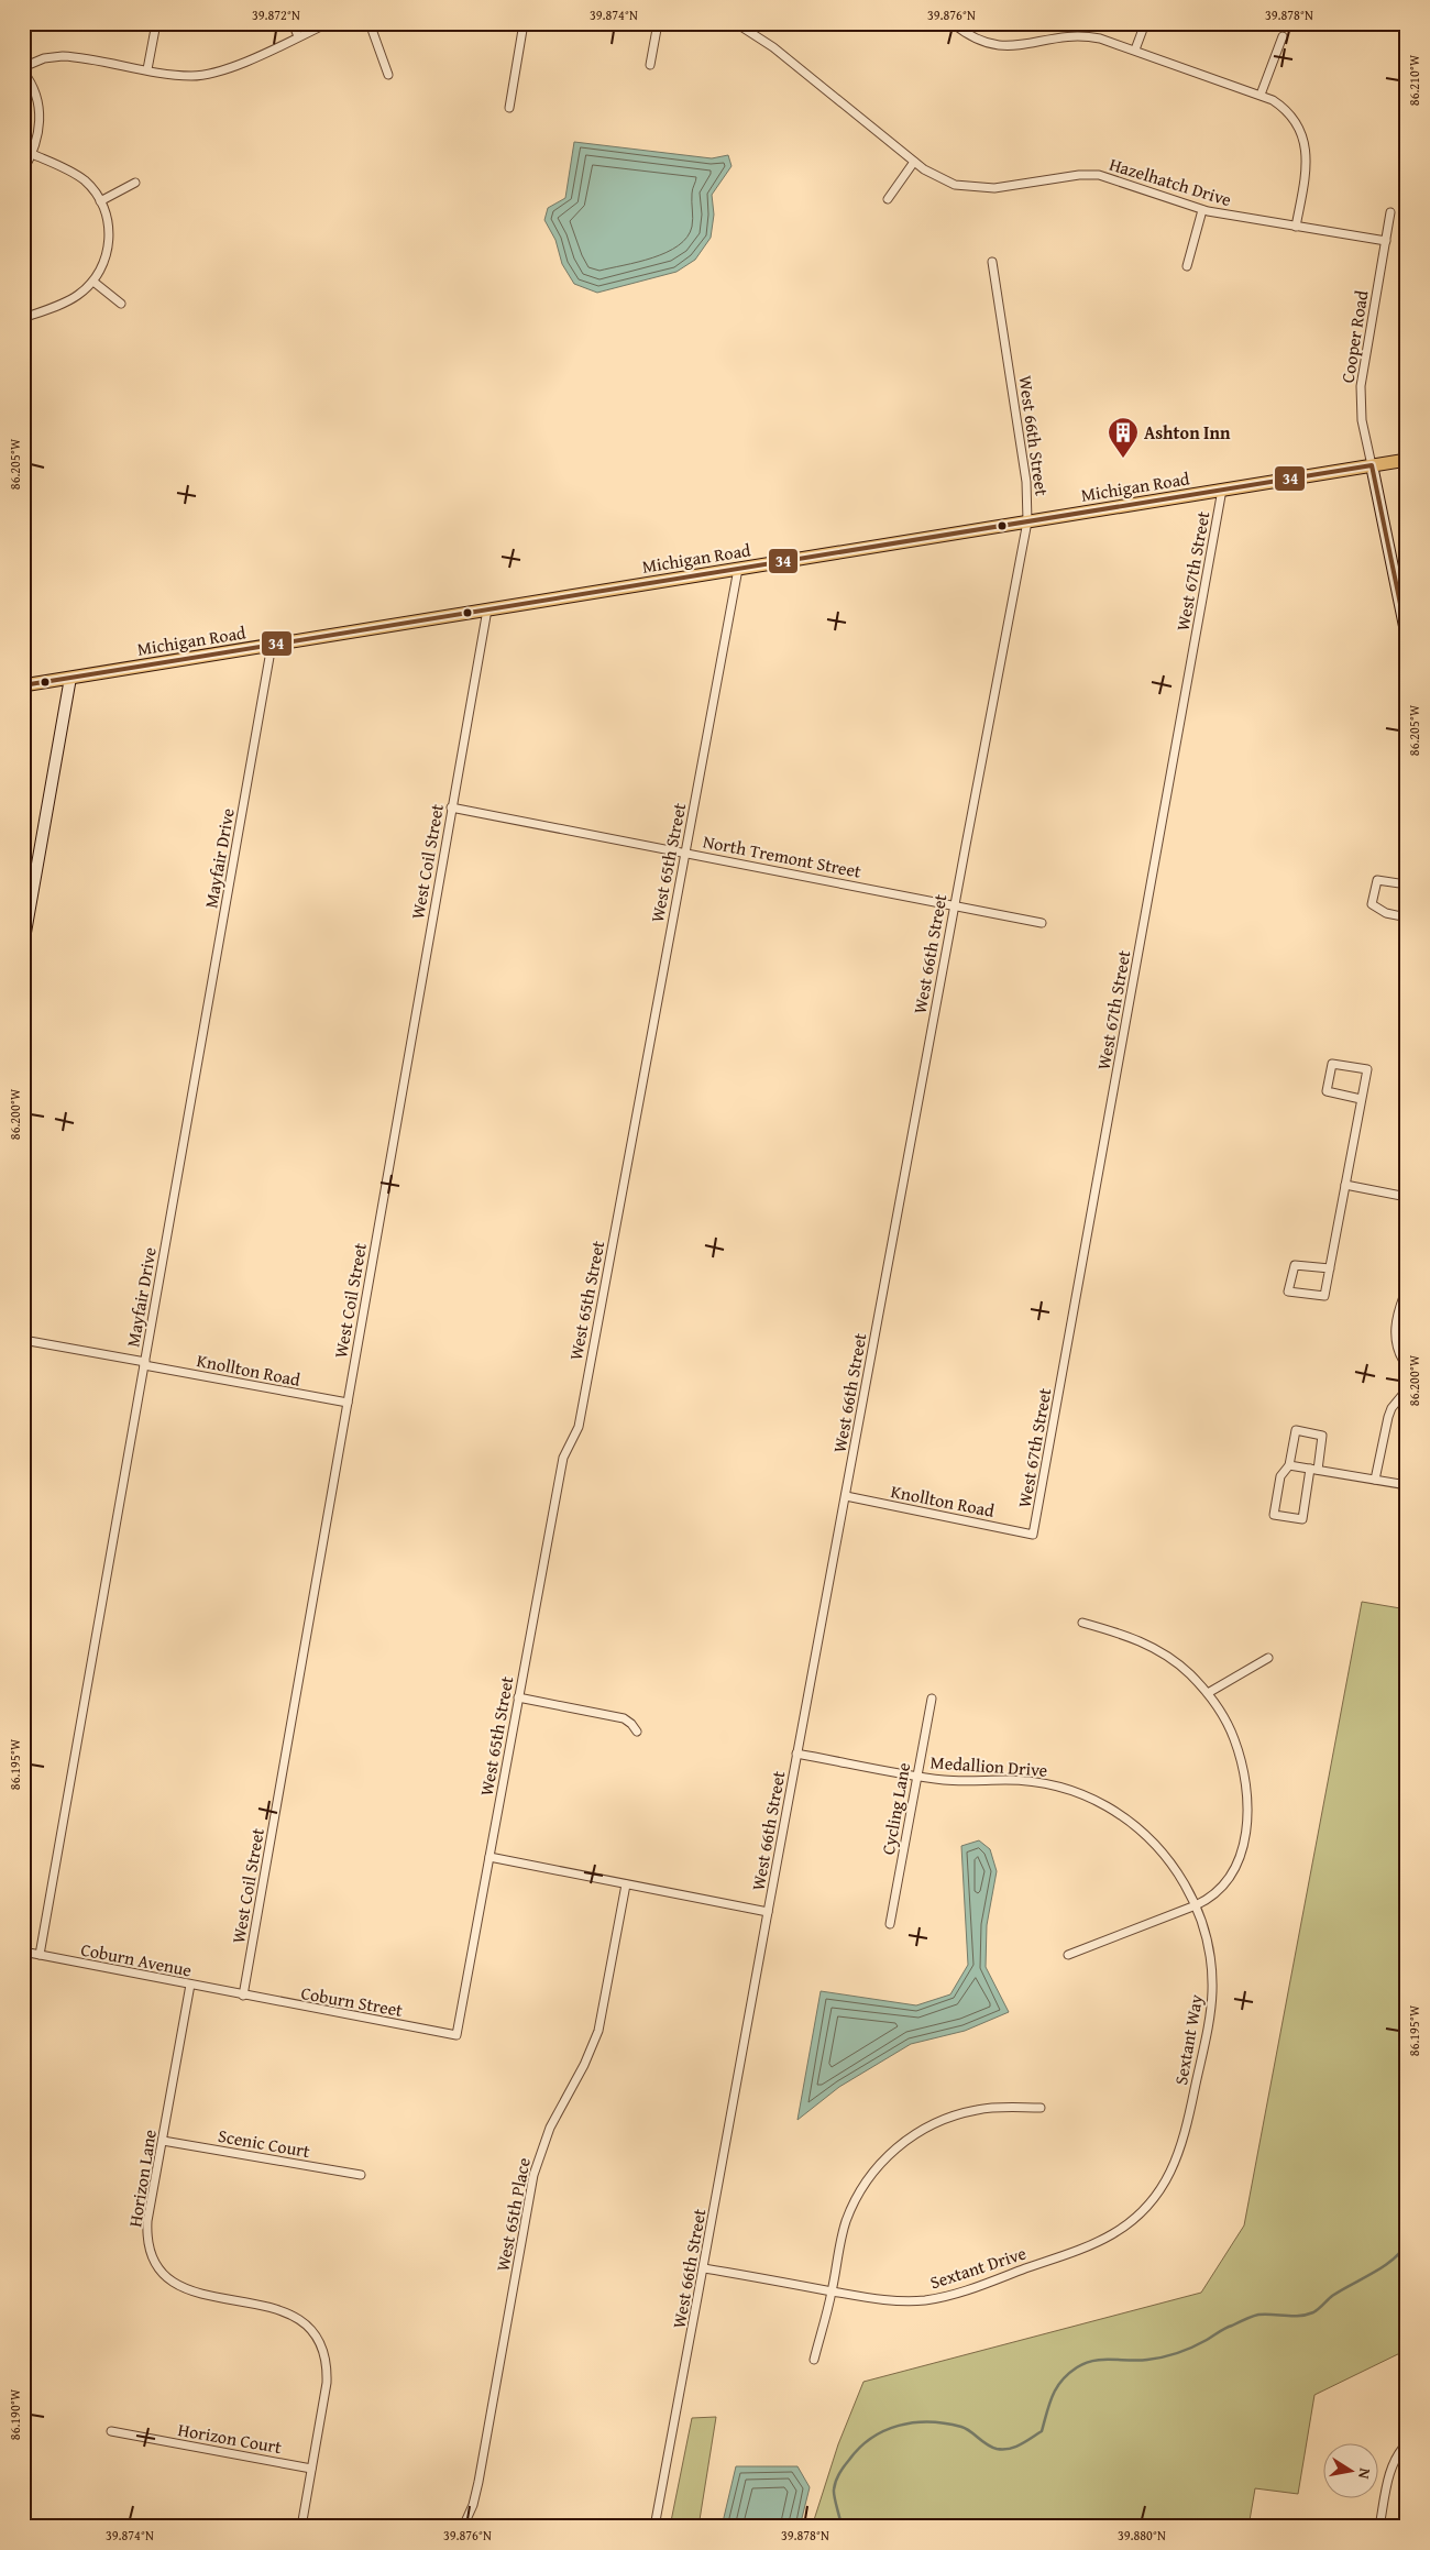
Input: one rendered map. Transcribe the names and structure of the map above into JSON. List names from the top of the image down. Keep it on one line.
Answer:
{"streets":{"main road":["Michigan Road"],"street":["Hazelhatch Drive","Cooper Road","West 66th Street","West 67th Street","North Tremont Street","Mayfair Drive","West Coil Street","West 65th Street","Knollton Road","Medallion Drive","Cycling Lane","Coburn Avenue","Coburn Street","Sextant Way","Scenic Court","Horizon Lane","West 65th Place","Sextant Drive","Horizon Court"]},"crossings":[["Hazelhatch Drive","Cooper Road"],["Cooper Road","Michigan Road"],["West 66th Street","Michigan Road"],["West 66th Street","North Tremont Street"],["West 66th Street","Knollton Road"],["West 66th Street","Medallion Drive"],["West 66th Street","Sextant Drive"],["Michigan Road","West 67th Street"],["Michigan Road","Mayfair Drive"],["Michigan Road","West Coil Street"],["Michigan Road","West 65th Street"],["West 67th Street","Knollton Road"],["North Tremont Street","West Coil Street"],["North Tremont Street","West 65th Street"],["Mayfair Drive","Knollton Road"],["Mayfair Drive","Coburn Avenue"],["West Coil Street","Knollton Road"],["West Coil Street","Coburn Avenue"],["West Coil Street","Coburn Street"],["West 65th Street","Coburn Street"],["Medallion Drive","Cycling Lane"],["Medallion Drive","Sextant Way"],["Coburn Avenue","Coburn Street"],["Coburn Avenue","Horizon Lane"],["Sextant Way","Sextant Drive"],["Scenic Court","Horizon Lane"],["Horizon Lane","Horizon Court"]],"places":{"building":["Ashton Inn"]},"lines":["transit line 34"],"north":"right","coordinates":["39.872°N","39.874°N","39.876°N","39.878°N","86.210°W","86.205°W","86.200°W","86.195°W","86.190°W","39.880°N"]}
